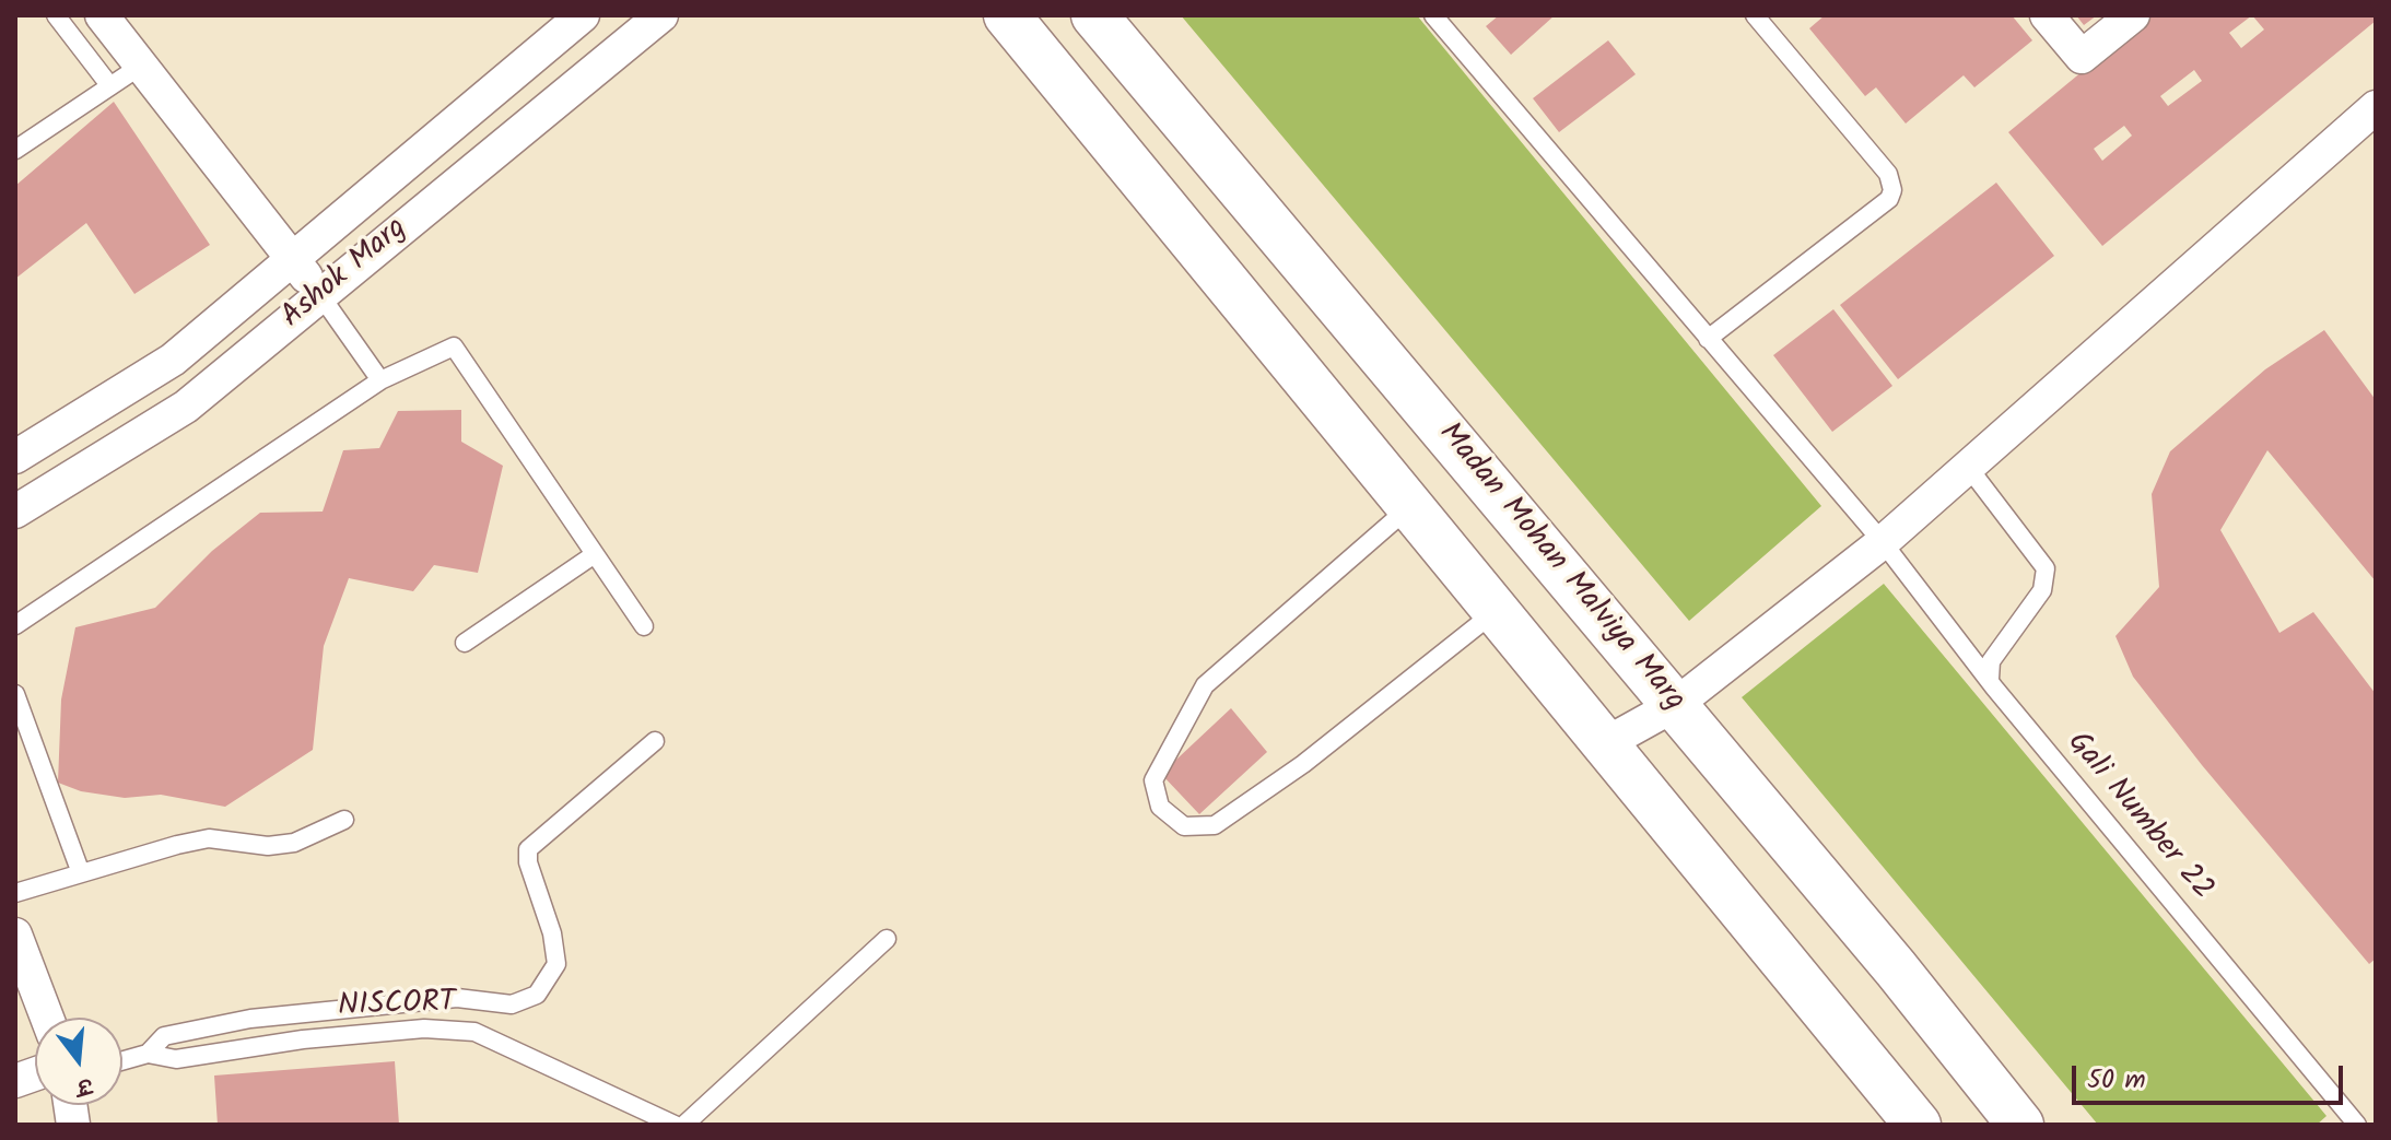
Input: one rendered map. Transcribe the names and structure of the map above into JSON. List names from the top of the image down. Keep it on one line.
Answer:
{"streets":{"main road":["Madan Mohan Malviya Marg"],"street":["Ashok Marg"],"lane":["Gali Number 22","NISCORT"]},"scale_bar":"50 m","north":"bottom"}
